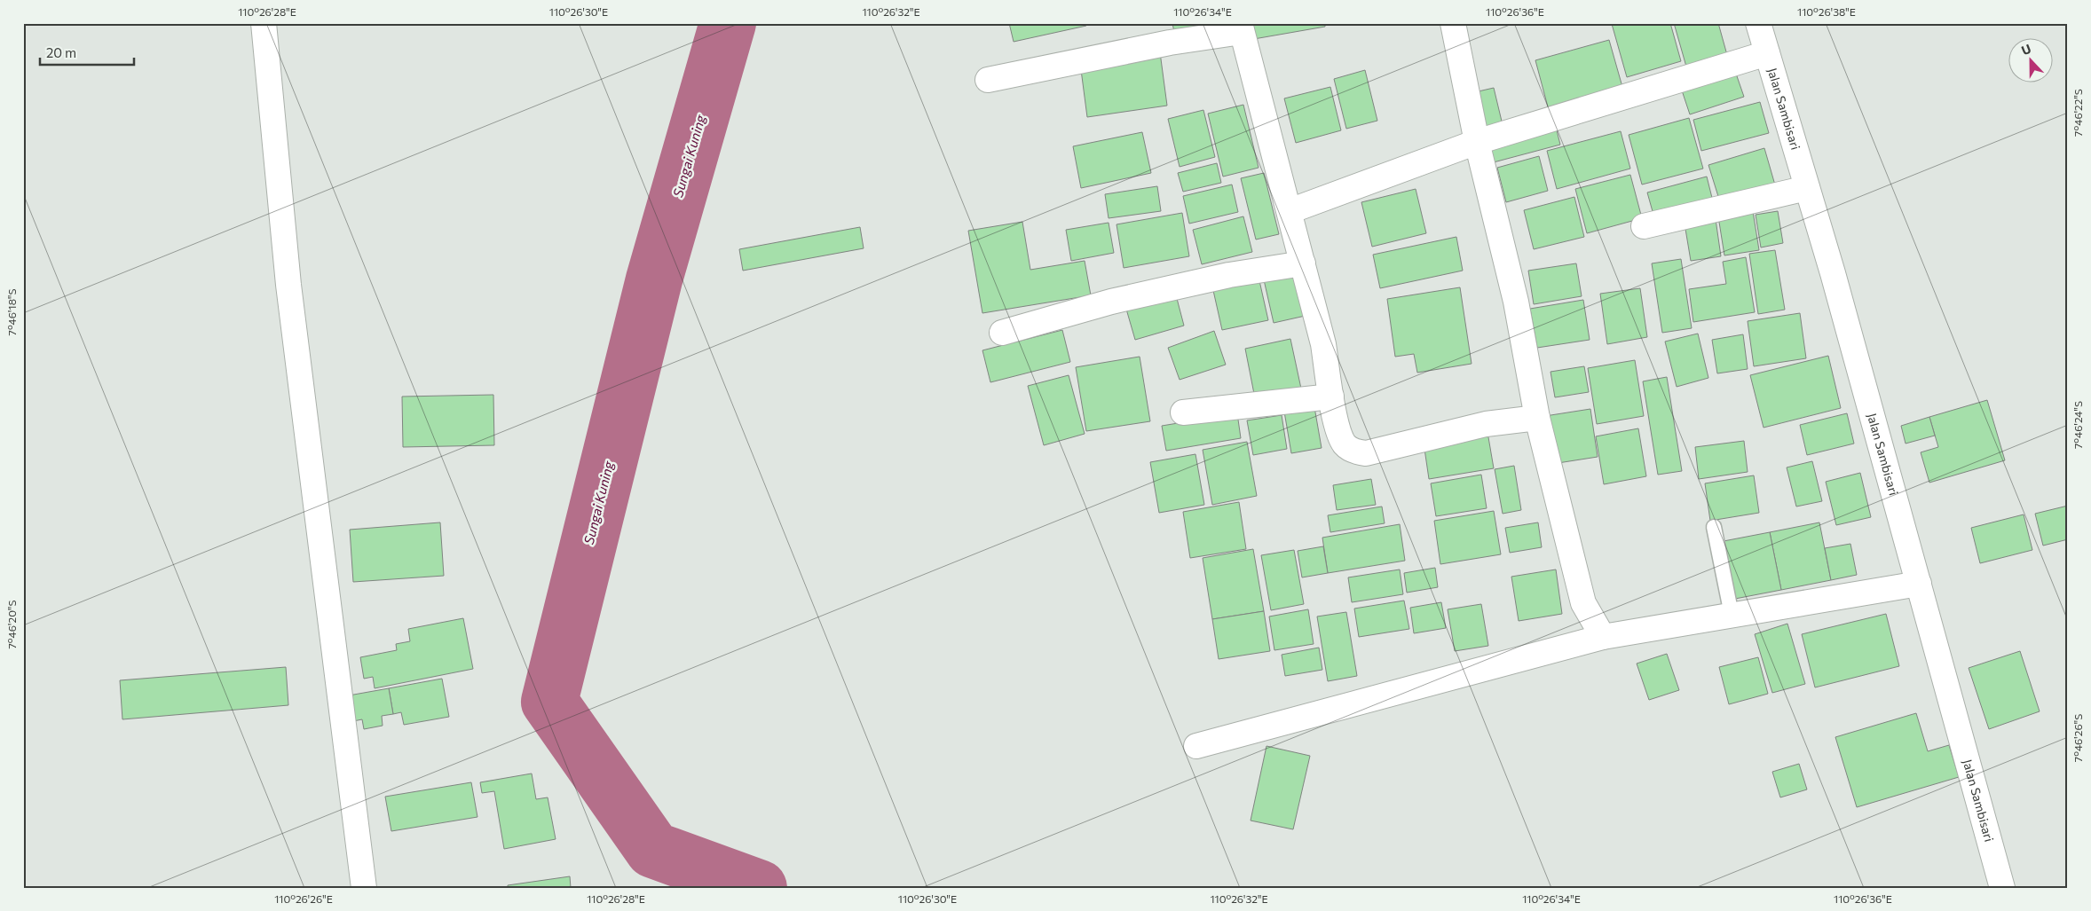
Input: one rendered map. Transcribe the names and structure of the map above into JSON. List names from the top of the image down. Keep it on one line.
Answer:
{"streets":{"street":["Jalan Sambisari"]},"water":["Sungai Kuning"],"scale_bar":"20 m","north":"top","coordinates":["110°26'28\"E","110°26'30\"E","110°26'32\"E","110°26'34\"E","110°26'36\"E","110°26'38\"E","7°46'22\"S","7°46'18\"S","7°46'24\"S","7°46'20\"S","7°46'26\"S","110°26'26\"E"]}
